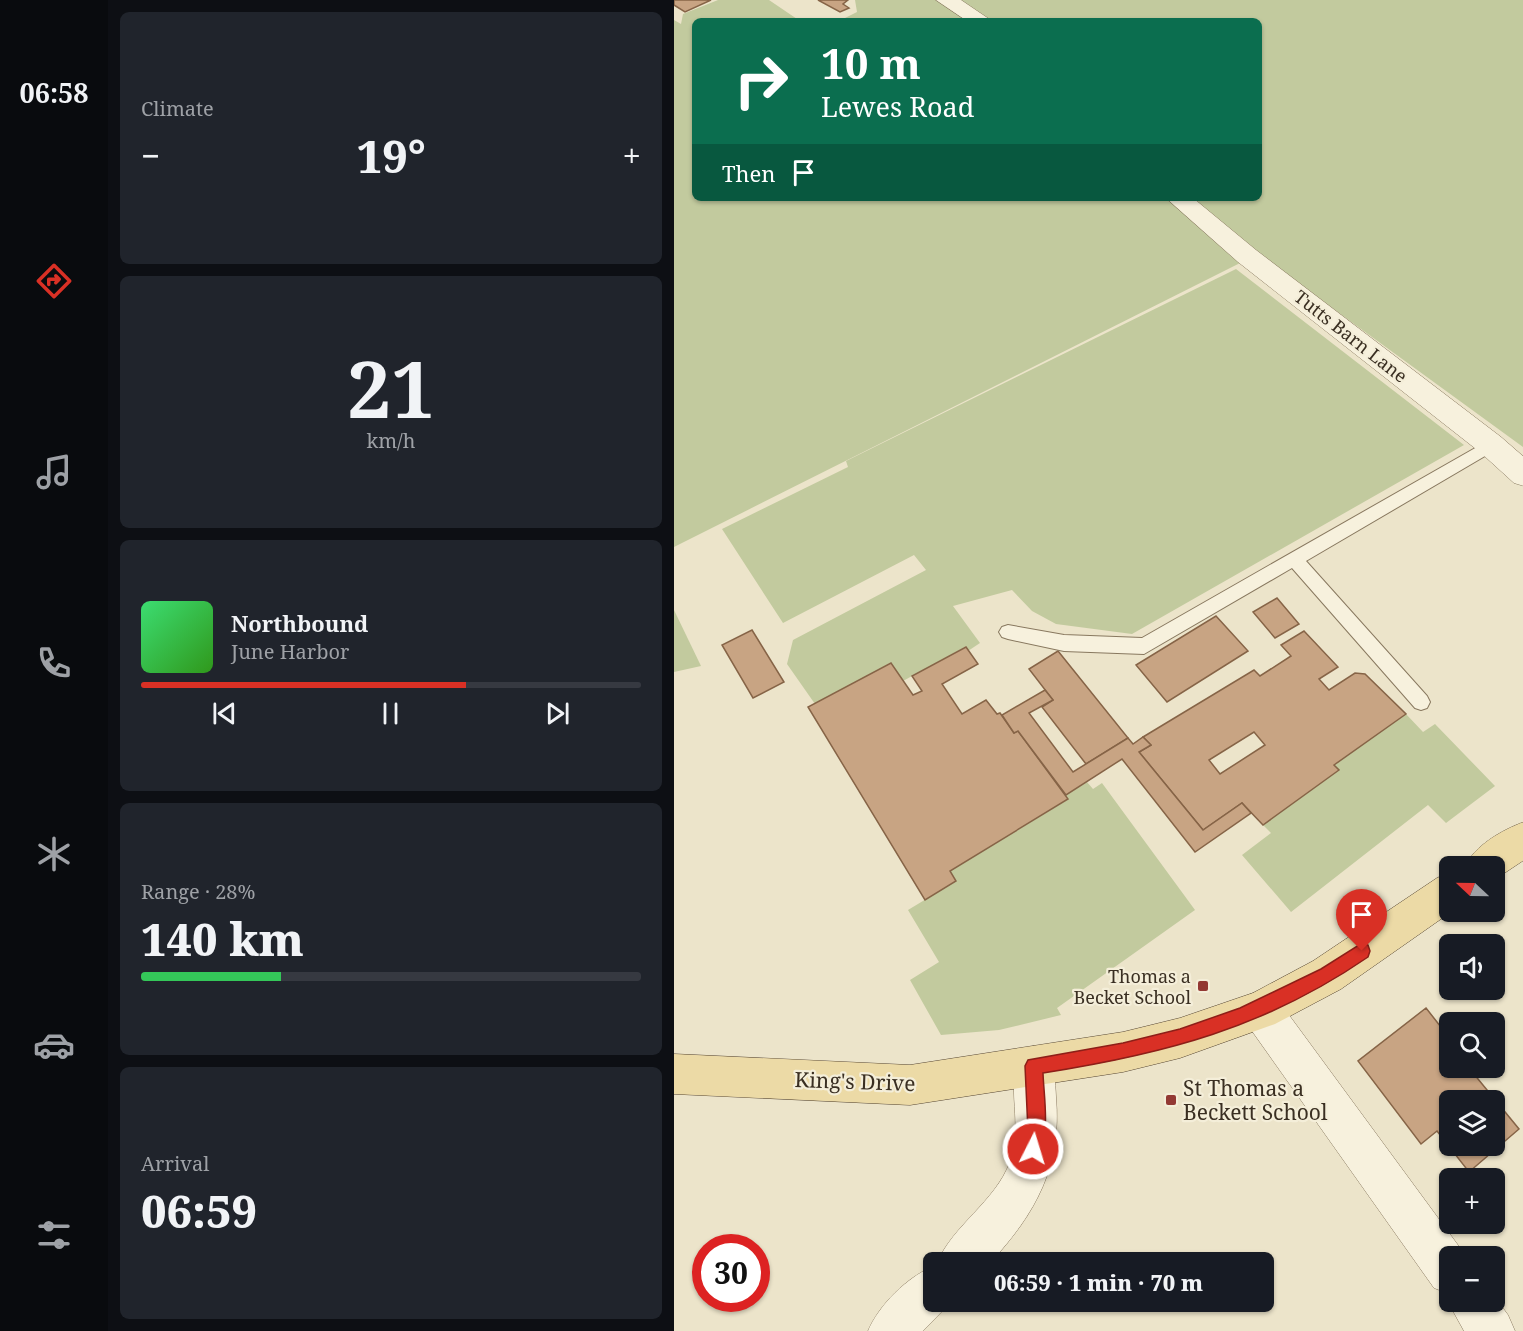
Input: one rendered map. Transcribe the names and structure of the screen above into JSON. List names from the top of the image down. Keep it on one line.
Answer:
{"streets":{"main road":["King's Drive"],"street":["Tutts Barn Lane"]},"places":{"transit":["Thomas a Becket School","St Thomas a Beckett School"]},"north":"left","page":{"tabs":"06:58","tile":["Climate",["21","km/h"],["Range · 28%","140 km"],["Arrival","06:59"]],"turn":["10 m","Lewes Road"],"heat":["−","19°","+"],"then":"Then","song":["Northbound","June Harbor"],"map_buttons":["+","−"],"limit":"30","trip":"06:59 · 1 min · 70 m"}}
